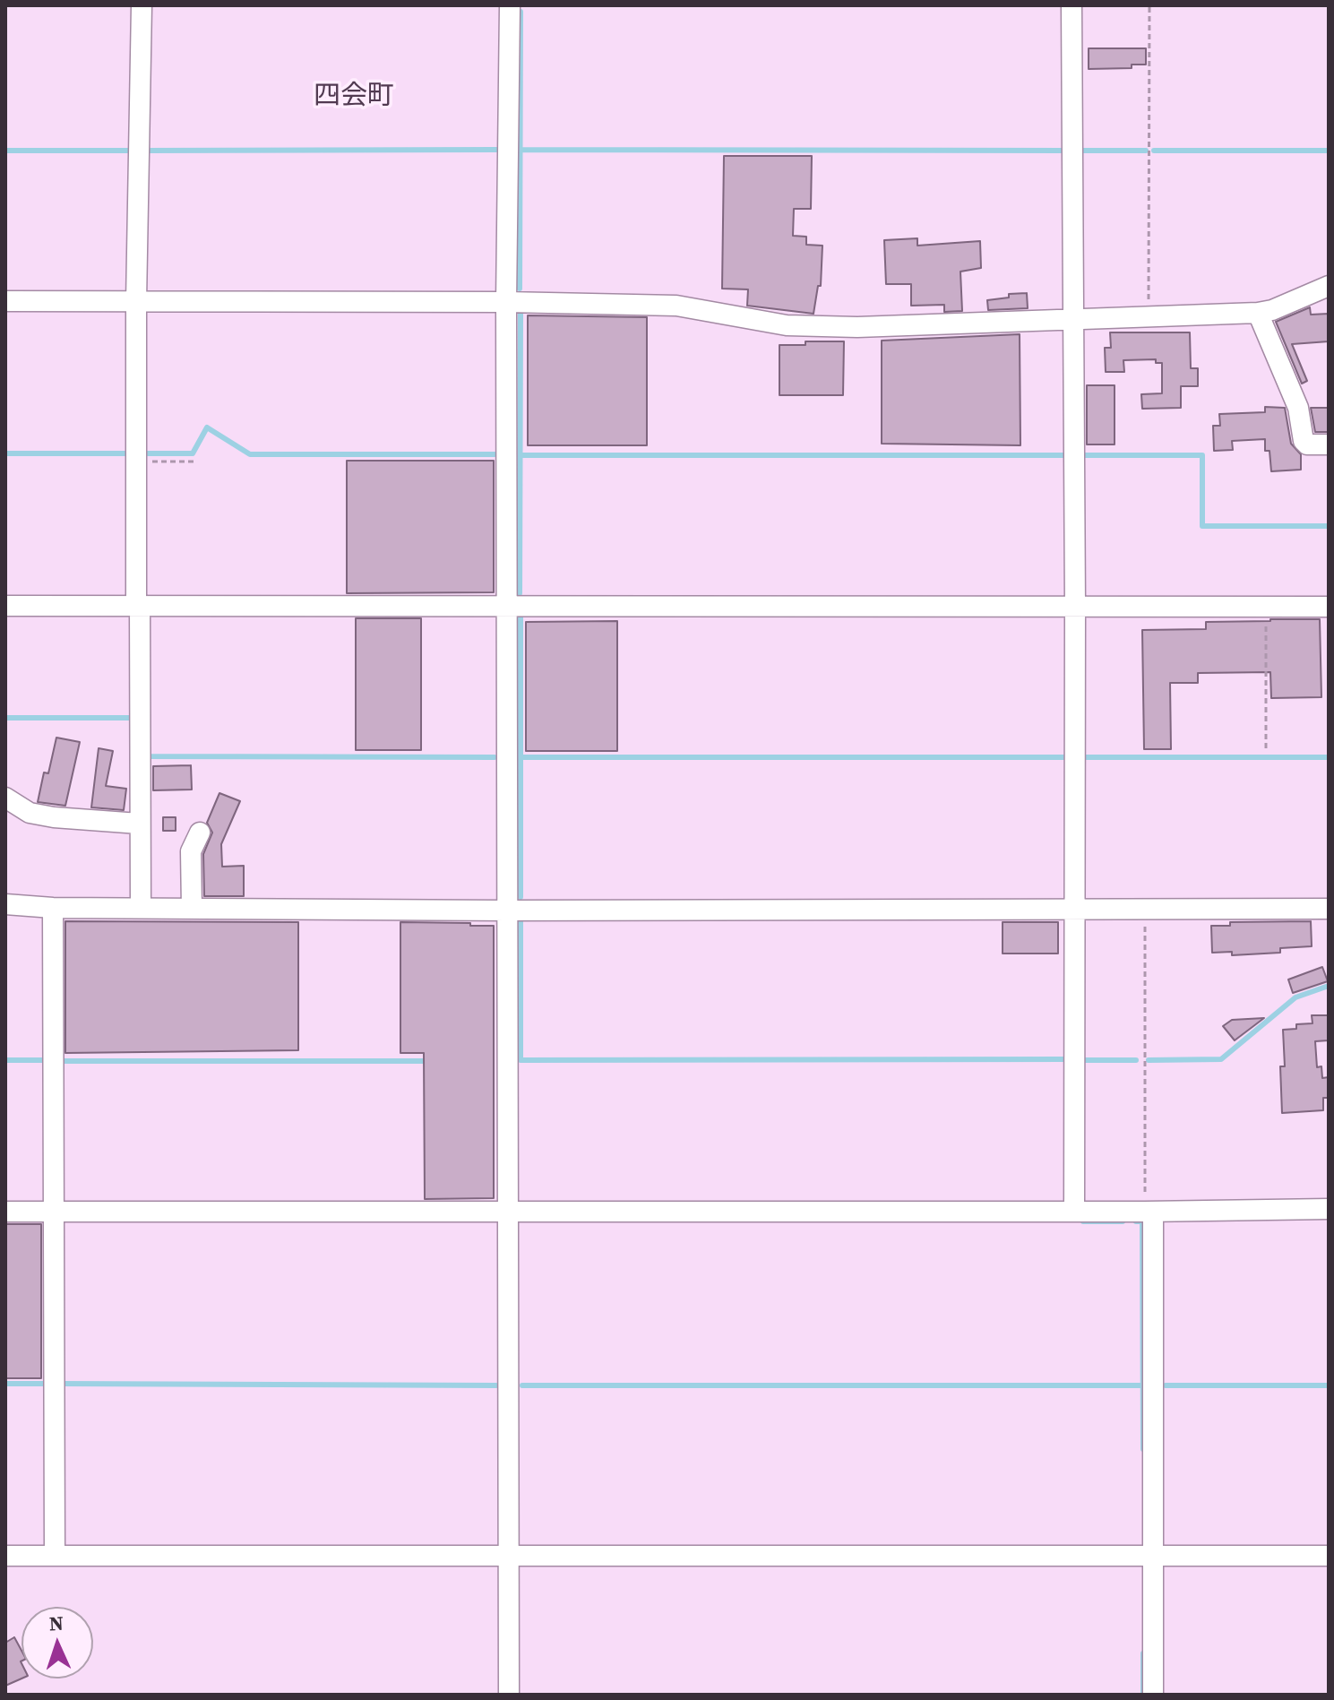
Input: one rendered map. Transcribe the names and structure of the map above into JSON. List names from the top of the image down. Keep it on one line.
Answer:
{"districts":["四会町"],"north":"top"}
